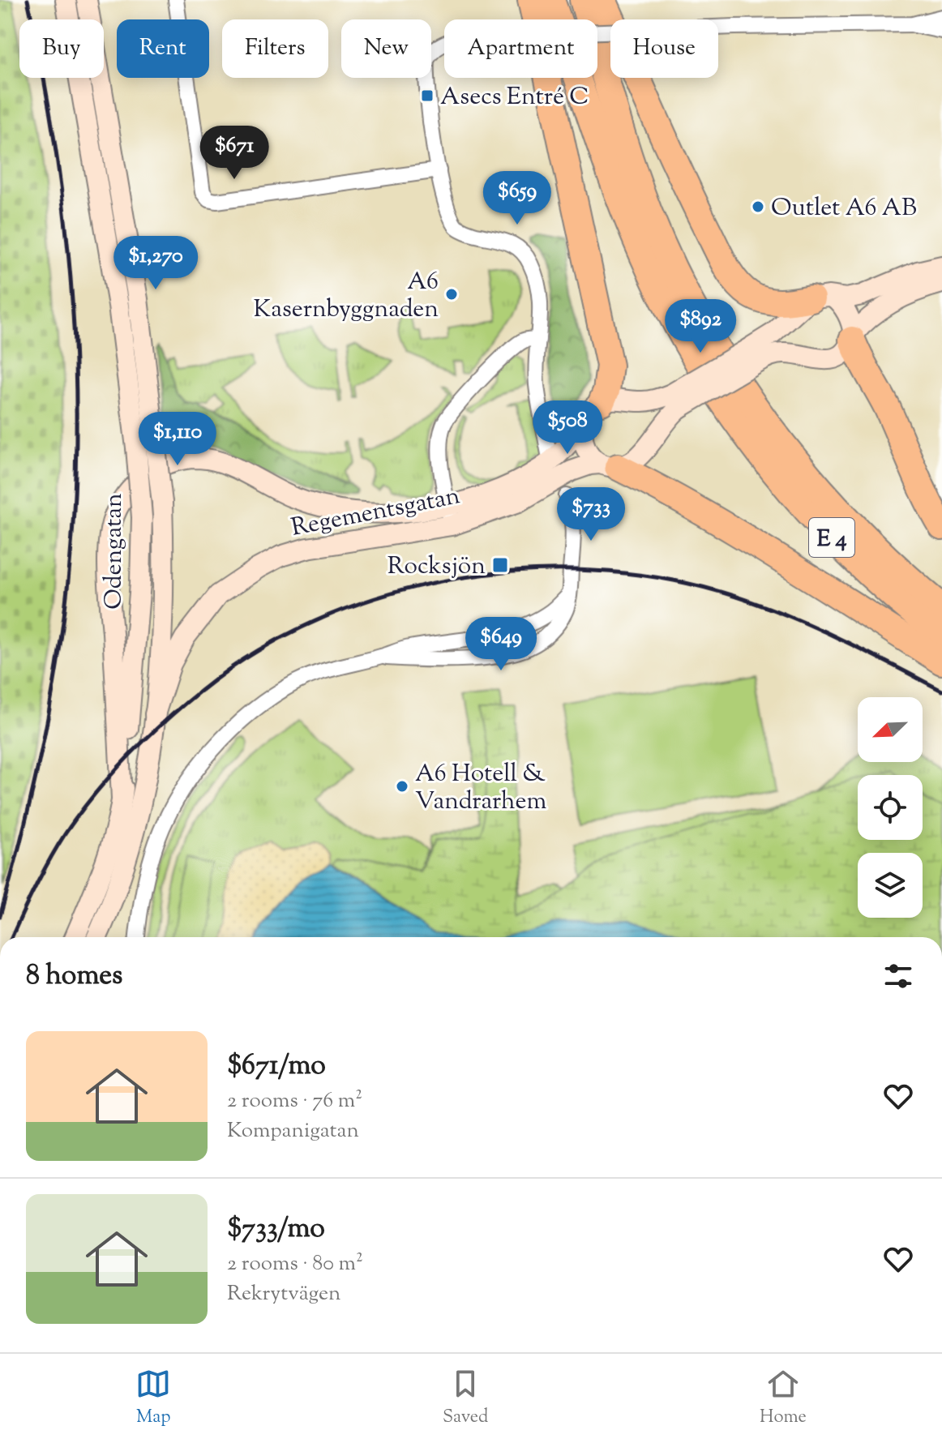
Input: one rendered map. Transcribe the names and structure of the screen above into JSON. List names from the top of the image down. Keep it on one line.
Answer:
{"streets":{"highway":["E 4"],"street":["Regementsgatan","Odengatan"]},"crossings":[["Regementsgatan","Odengatan"]],"places":{"transit":["Asecs Entré C","Rocksjön"],"other":["Outlet A6 AB","A6 Kasernbyggnaden","A6 Hotell & Vandrarhem"]},"north":"bottom left","page":{"chip":["Buy","Rent","Filters","New","Apartment","House"],"price":["$671","$659","$1,270","$892","$508","$1,110","$733","$649"],"heading":"8 homes","list":[{"name":"$671/mo","note":"2 rooms · 76 m² · Kompanigatan"},{"name":"$733/mo","note":"2 rooms · 80 m² · Rekrytvägen"}],"tabs":["Map","Saved","Home"]}}
